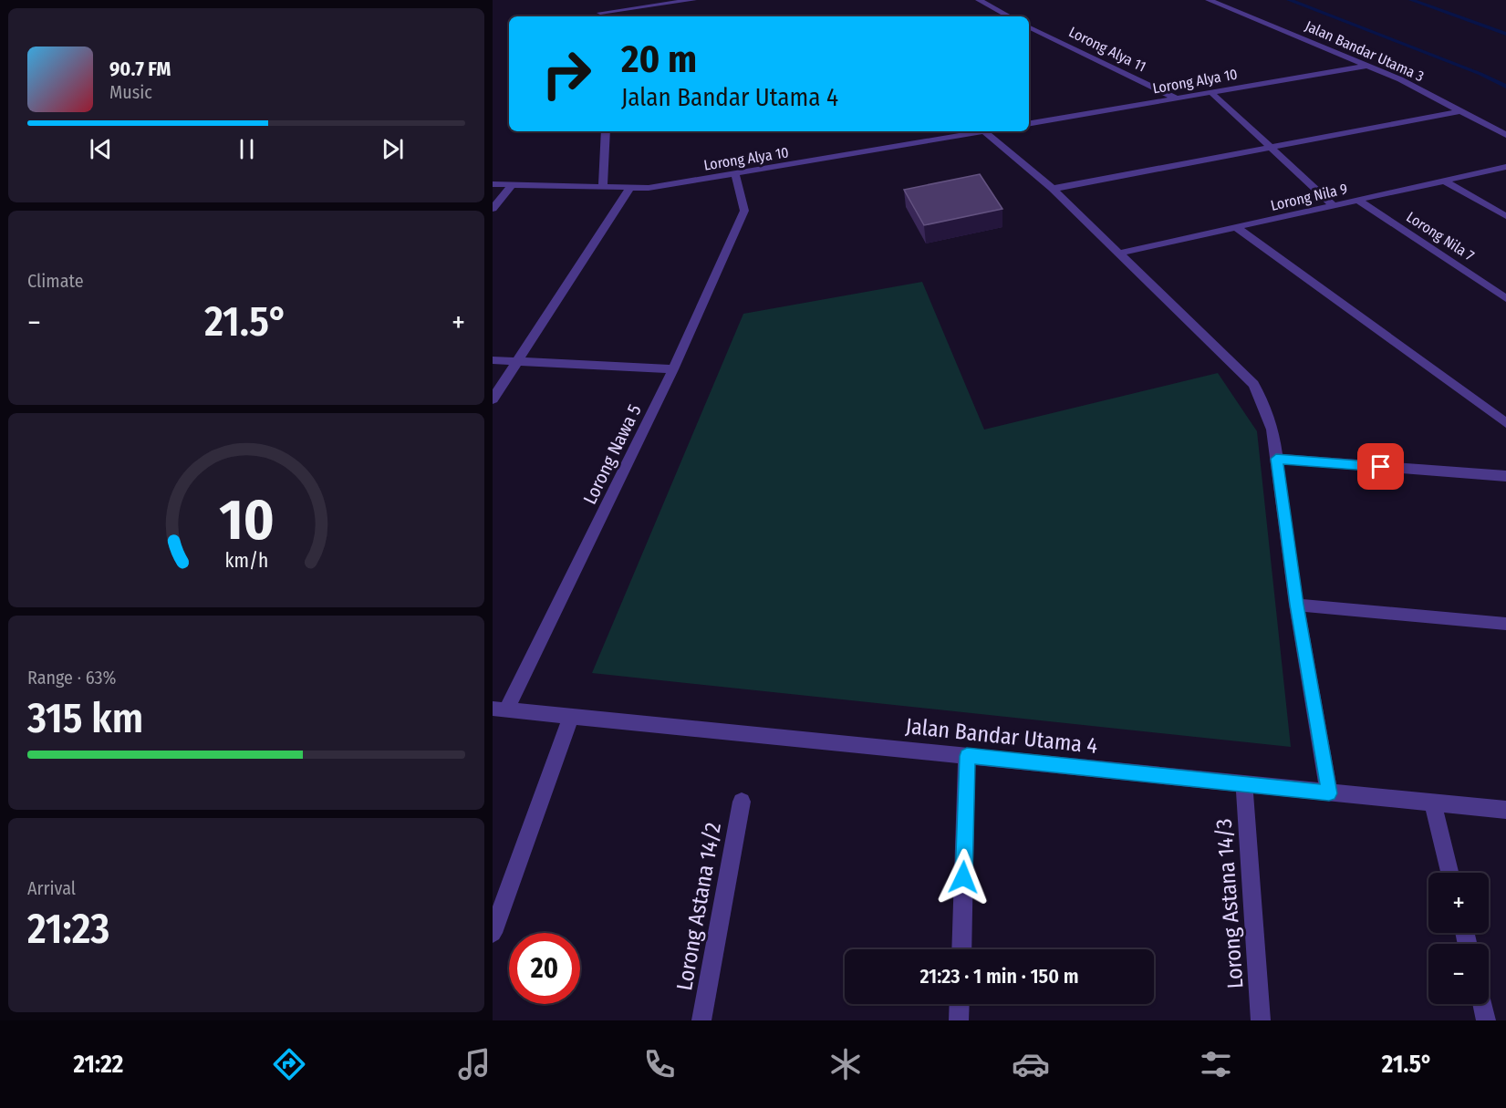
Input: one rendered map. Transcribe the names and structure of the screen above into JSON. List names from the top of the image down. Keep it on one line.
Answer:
{"streets":{"street":["Lorong Alya 11","Jalan Bandar Utama 3","Lorong Alya 10","Lorong Nila 9","Lorong Nila 7","Lorong Nawa 5","Jalan Bandar Utama 4","Lorong Astana 14/3","Lorong Astana 14/2"]},"crossings":[["Lorong Alya 11","Lorong Alya 10"],["Jalan Bandar Utama 3","Lorong Alya 10"],["Lorong Alya 10","Lorong Nawa 5"],["Lorong Nila 9","Lorong Nila 7"],["Lorong Nawa 5","Jalan Bandar Utama 4"],["Jalan Bandar Utama 4","Lorong Astana 14/3"]],"page":{"turn":["20 m","Jalan Bandar Utama 4"],"song":["90.7 FM","Music"],"tile":["Climate",["Range · 63%","315 km"],["Arrival","21:23"]],"heat":["−","21.5°","+"],"map_buttons":["+","−"],"limit":"20","trip":"21:23 · 1 min · 150 m","tabs":["21:22","21.5°"],"gauge":["10","km/h"]}}
